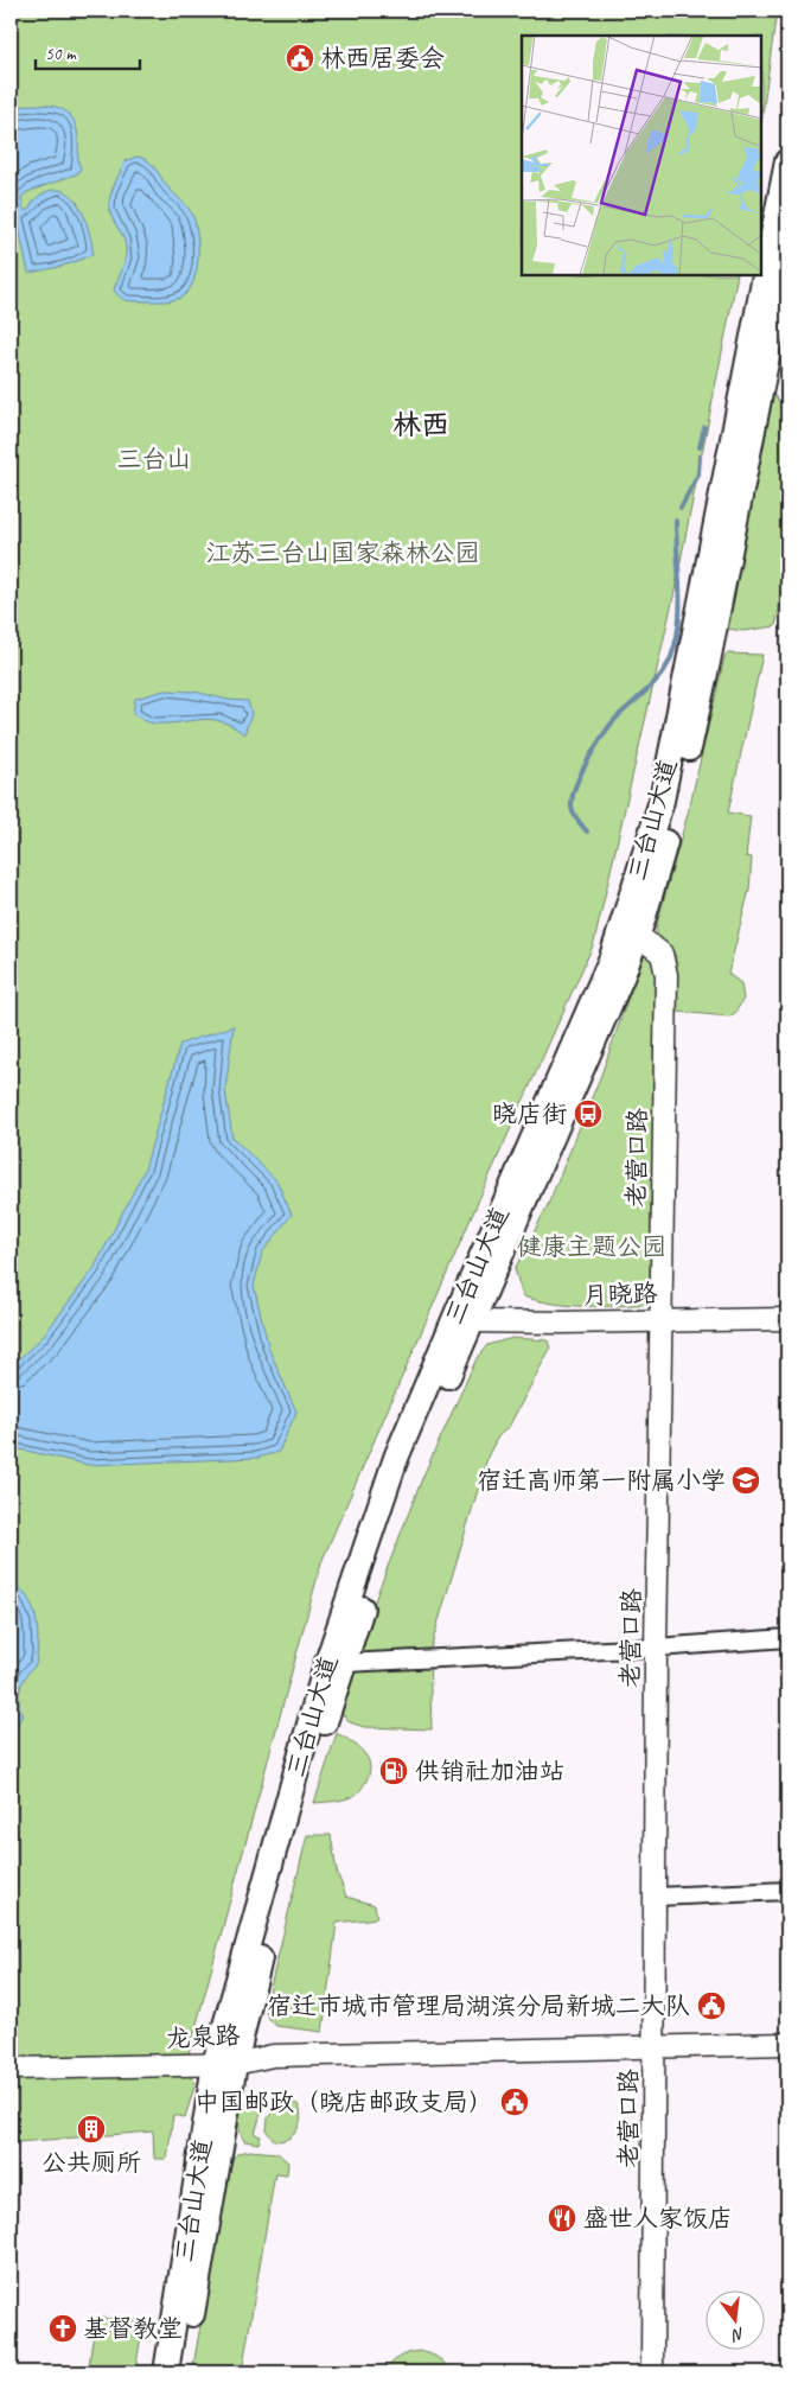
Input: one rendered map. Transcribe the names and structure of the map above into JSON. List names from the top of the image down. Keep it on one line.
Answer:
{"streets":{"main road":["三台山大道"],"street":["老营口路","月晓路","龙泉路"]},"crossings":[["三台山大道","老营口路"],["三台山大道","月晓路"],["三台山大道","龙泉路"],["老营口路","月晓路"],["老营口路","龙泉路"]],"districts":["林西"],"parks":["三台山","江苏三台山国家森林公园","健康主题公园"],"places":{"public building":["林西居委会","宿迁市城市管理局湖滨分局新城二大队","中国邮政（晓店邮政支局）"],"bus stop":["晓店街"],"school or university":["宿迁高师第一附属小学"],"fuel station":["供销社加油站"],"building":["公共厕所"],"restaurant":["盛世人家饭店"],"church":["基督教堂"]},"scale_bar":"50 m","north":"bottom"}
